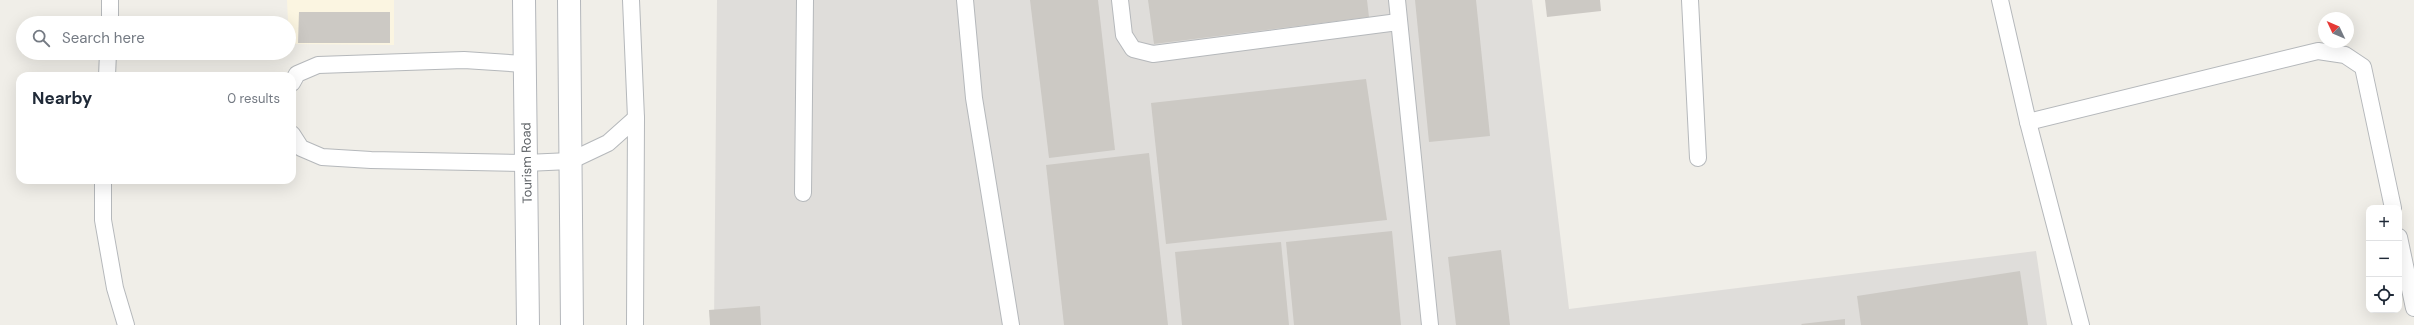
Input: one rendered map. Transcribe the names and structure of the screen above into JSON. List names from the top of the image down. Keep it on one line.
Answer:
{"streets":{"main road":["Tourism Road"]},"north":"top left","page":{"search":"Search here","heading":["Nearby","0 results"],"map_buttons":["+","−"]}}
